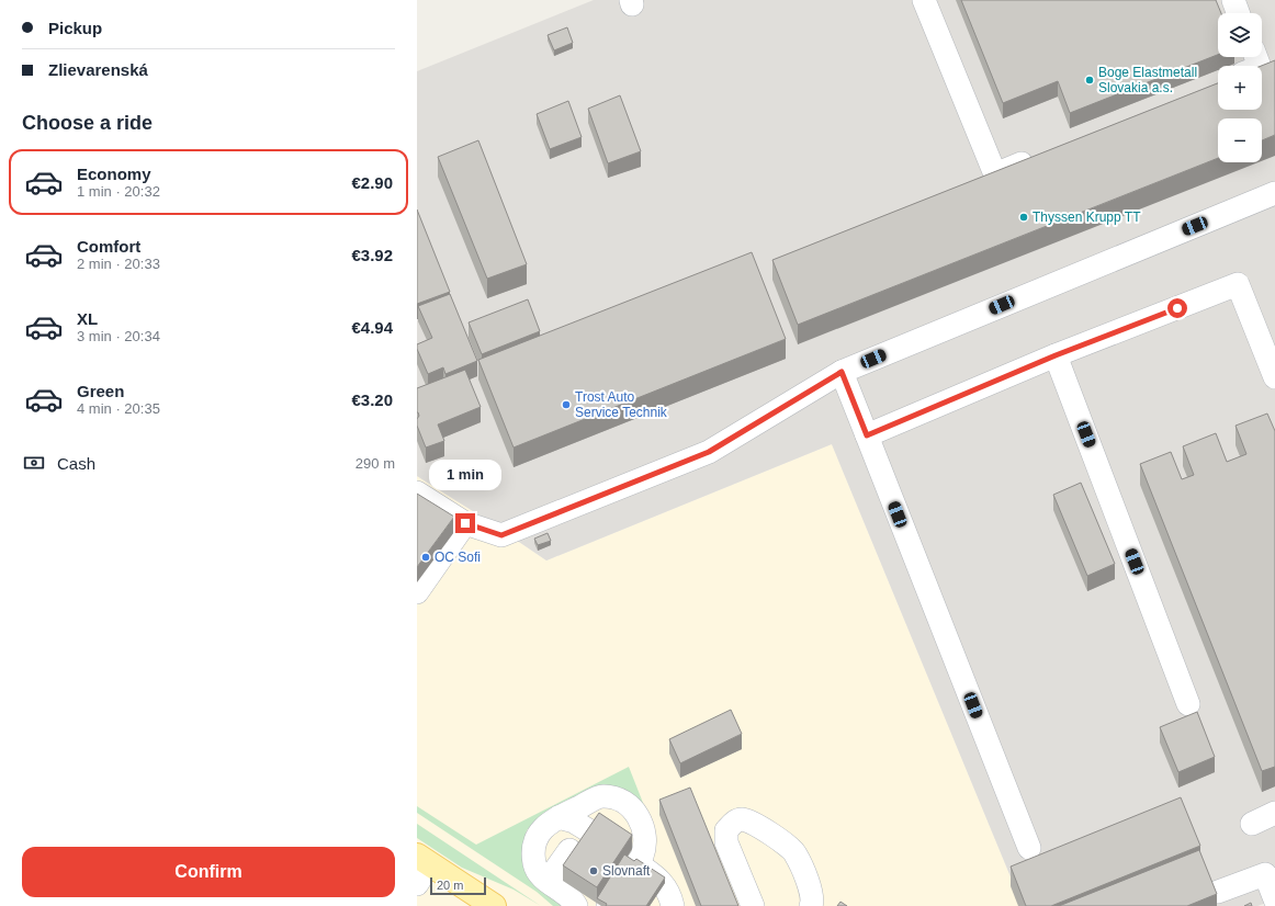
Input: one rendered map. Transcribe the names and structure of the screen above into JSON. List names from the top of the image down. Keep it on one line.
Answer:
{"places":["Boge Elastmetall Slovakia a.s.","Thyssen Krupp TT","Trost Auto Service Technik","OC Sofi","Slovnaft"],"scale_bar":"20 m","page":{"banner":["Pickup","Zlievarenská"],"map_buttons":["+","−"],"heading":"Choose a ride","list":[{"name":"Economy","note":"1 min · 20:32","value":"€2.90"},{"name":"Comfort","note":"2 min · 20:33","value":"€3.92"},{"name":"XL","note":"3 min · 20:34","value":"€4.94"},{"name":"Green","note":"4 min · 20:35","value":"€3.20"}],"pay":["Cash","290 m"],"bubble":"1 min","buttons":"Confirm","scale":"20 m"}}
